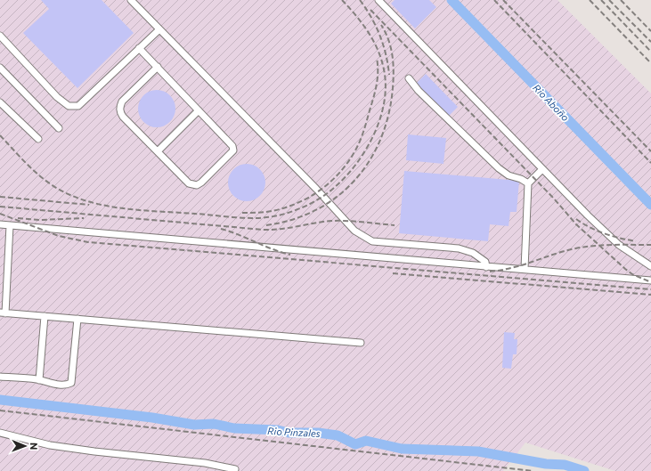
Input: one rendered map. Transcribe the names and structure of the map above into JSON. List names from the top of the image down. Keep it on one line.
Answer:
{"water":["Rio Aboño","Rio Pinzales"],"north":"right"}
